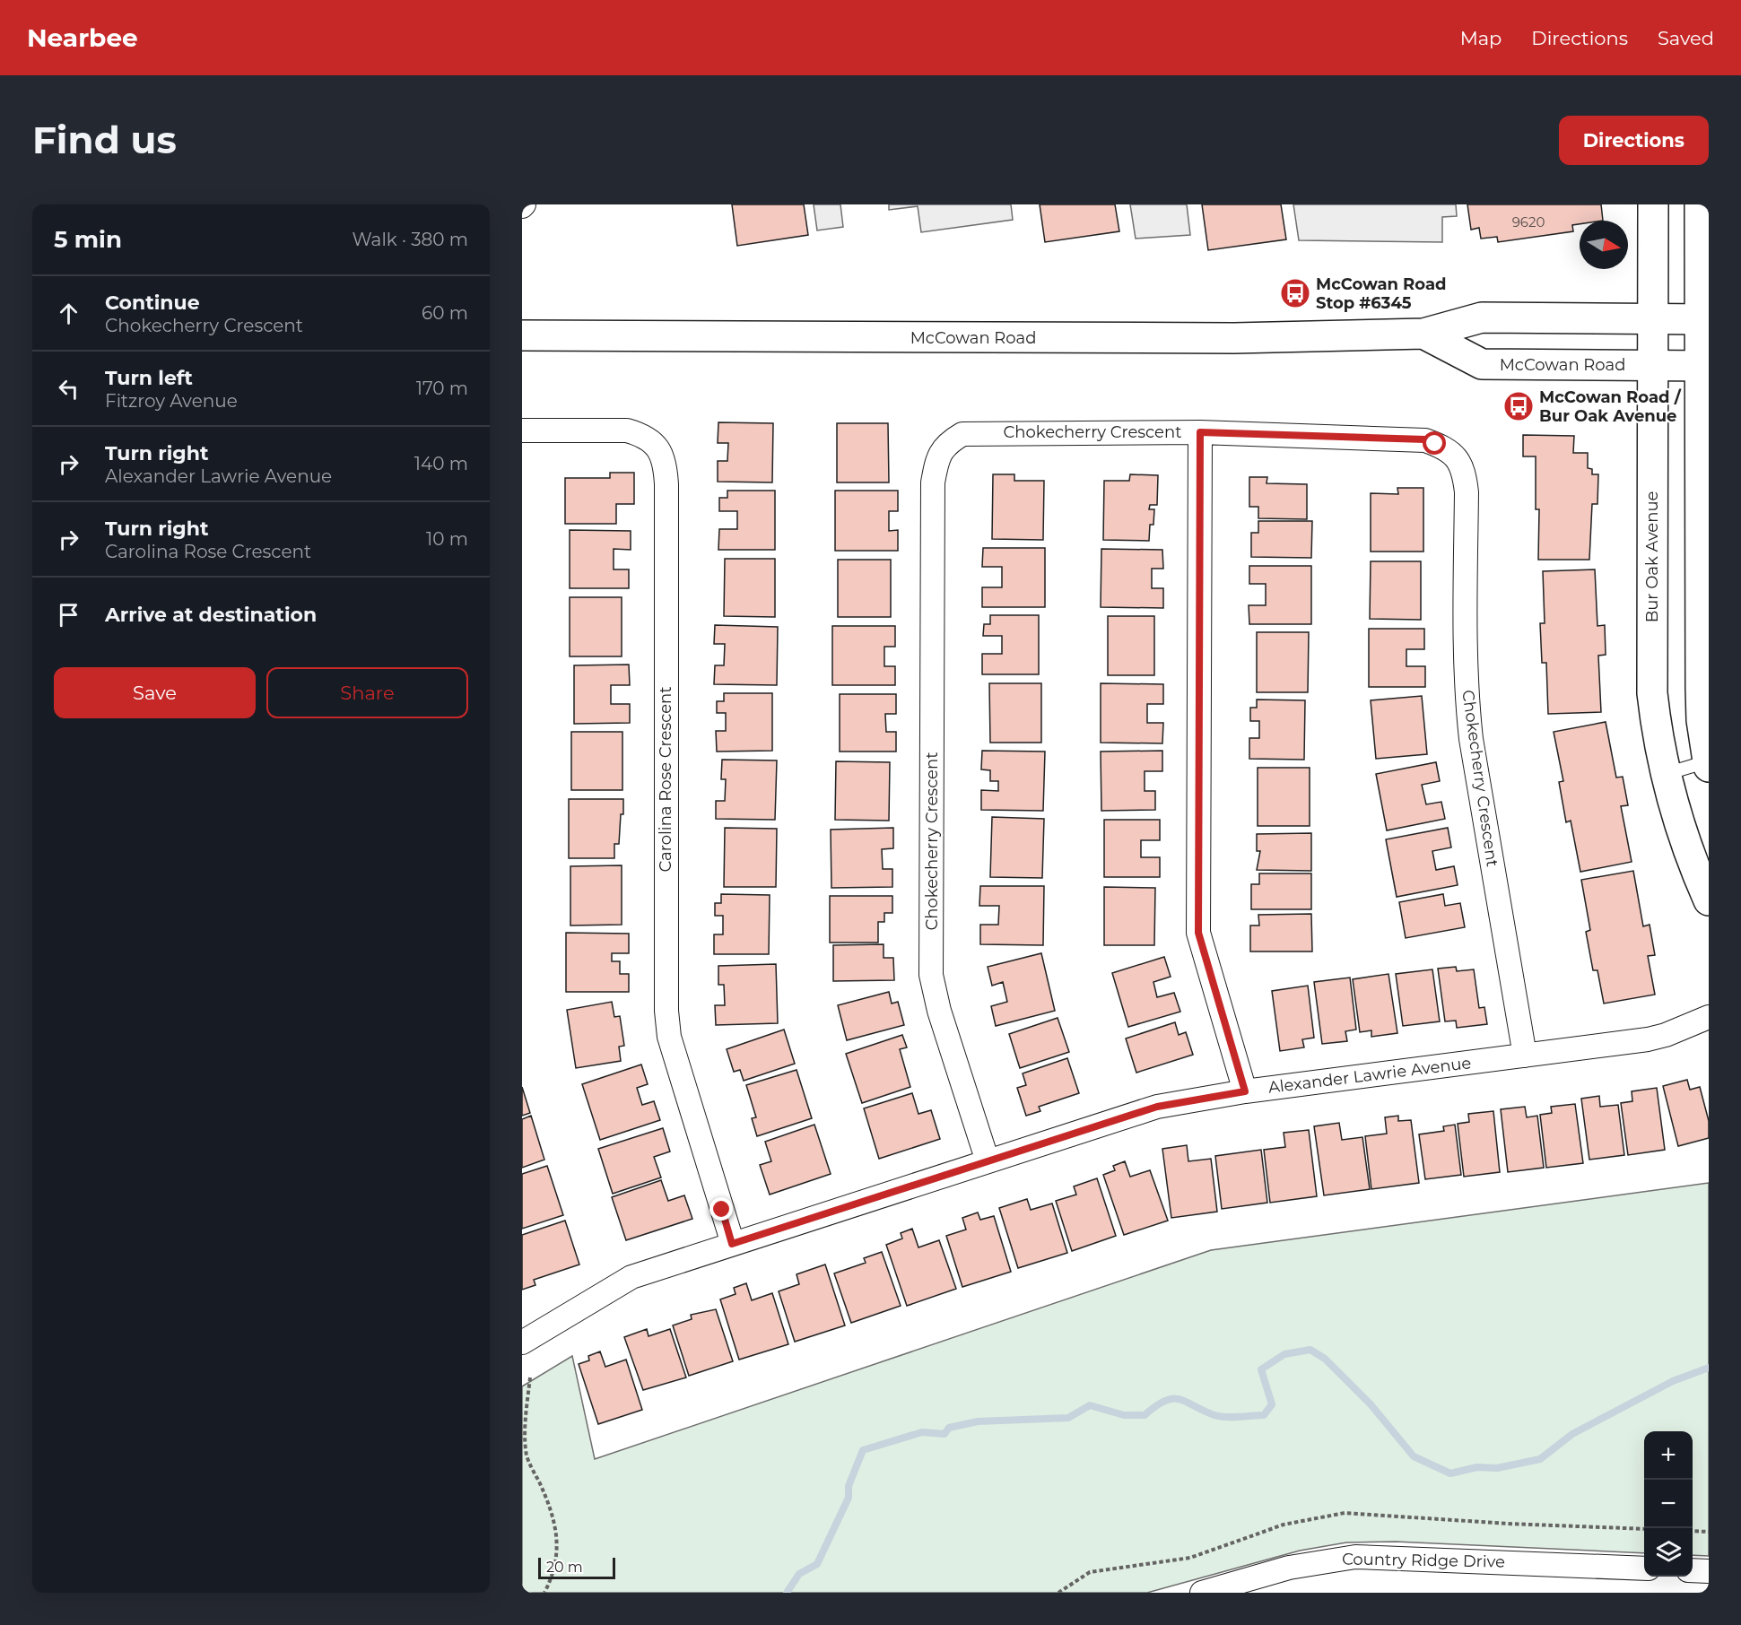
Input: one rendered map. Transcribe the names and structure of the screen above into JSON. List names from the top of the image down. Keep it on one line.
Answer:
{"streets":{"main road":["McCowan Road","Bur Oak Avenue"],"street":["Chokecherry Crescent","Carolina Rose Crescent","Alexander Lawrie Avenue","Country Ridge Drive"]},"crossings":[["McCowan Road","Bur Oak Avenue"],["Chokecherry Crescent","Alexander Lawrie Avenue"],["Carolina Rose Crescent","Alexander Lawrie Avenue"]],"places":{"bus stop":["McCowan Road Stop #6345","McCowan Road / Bur Oak Avenue"]},"house_numbers":["9620"],"scale_bar":"20 m","north":"right","page":{"header":"Nearbee","nav":["Map","Directions","Saved"],"buttons":["Directions",["Save","Share"]],"title":"Find us","heading":["5 min","Walk · 380 m"],"list":[["Continue","Chokecherry Crescent","60 m"],["Turn left","Fitzroy Avenue","170 m"],["Turn right","Alexander Lawrie Avenue","140 m"],["Turn right","Carolina Rose Crescent","10 m"],"Arrive at destination"],"map_buttons":["+","−"],"scale":"20 m"}}
